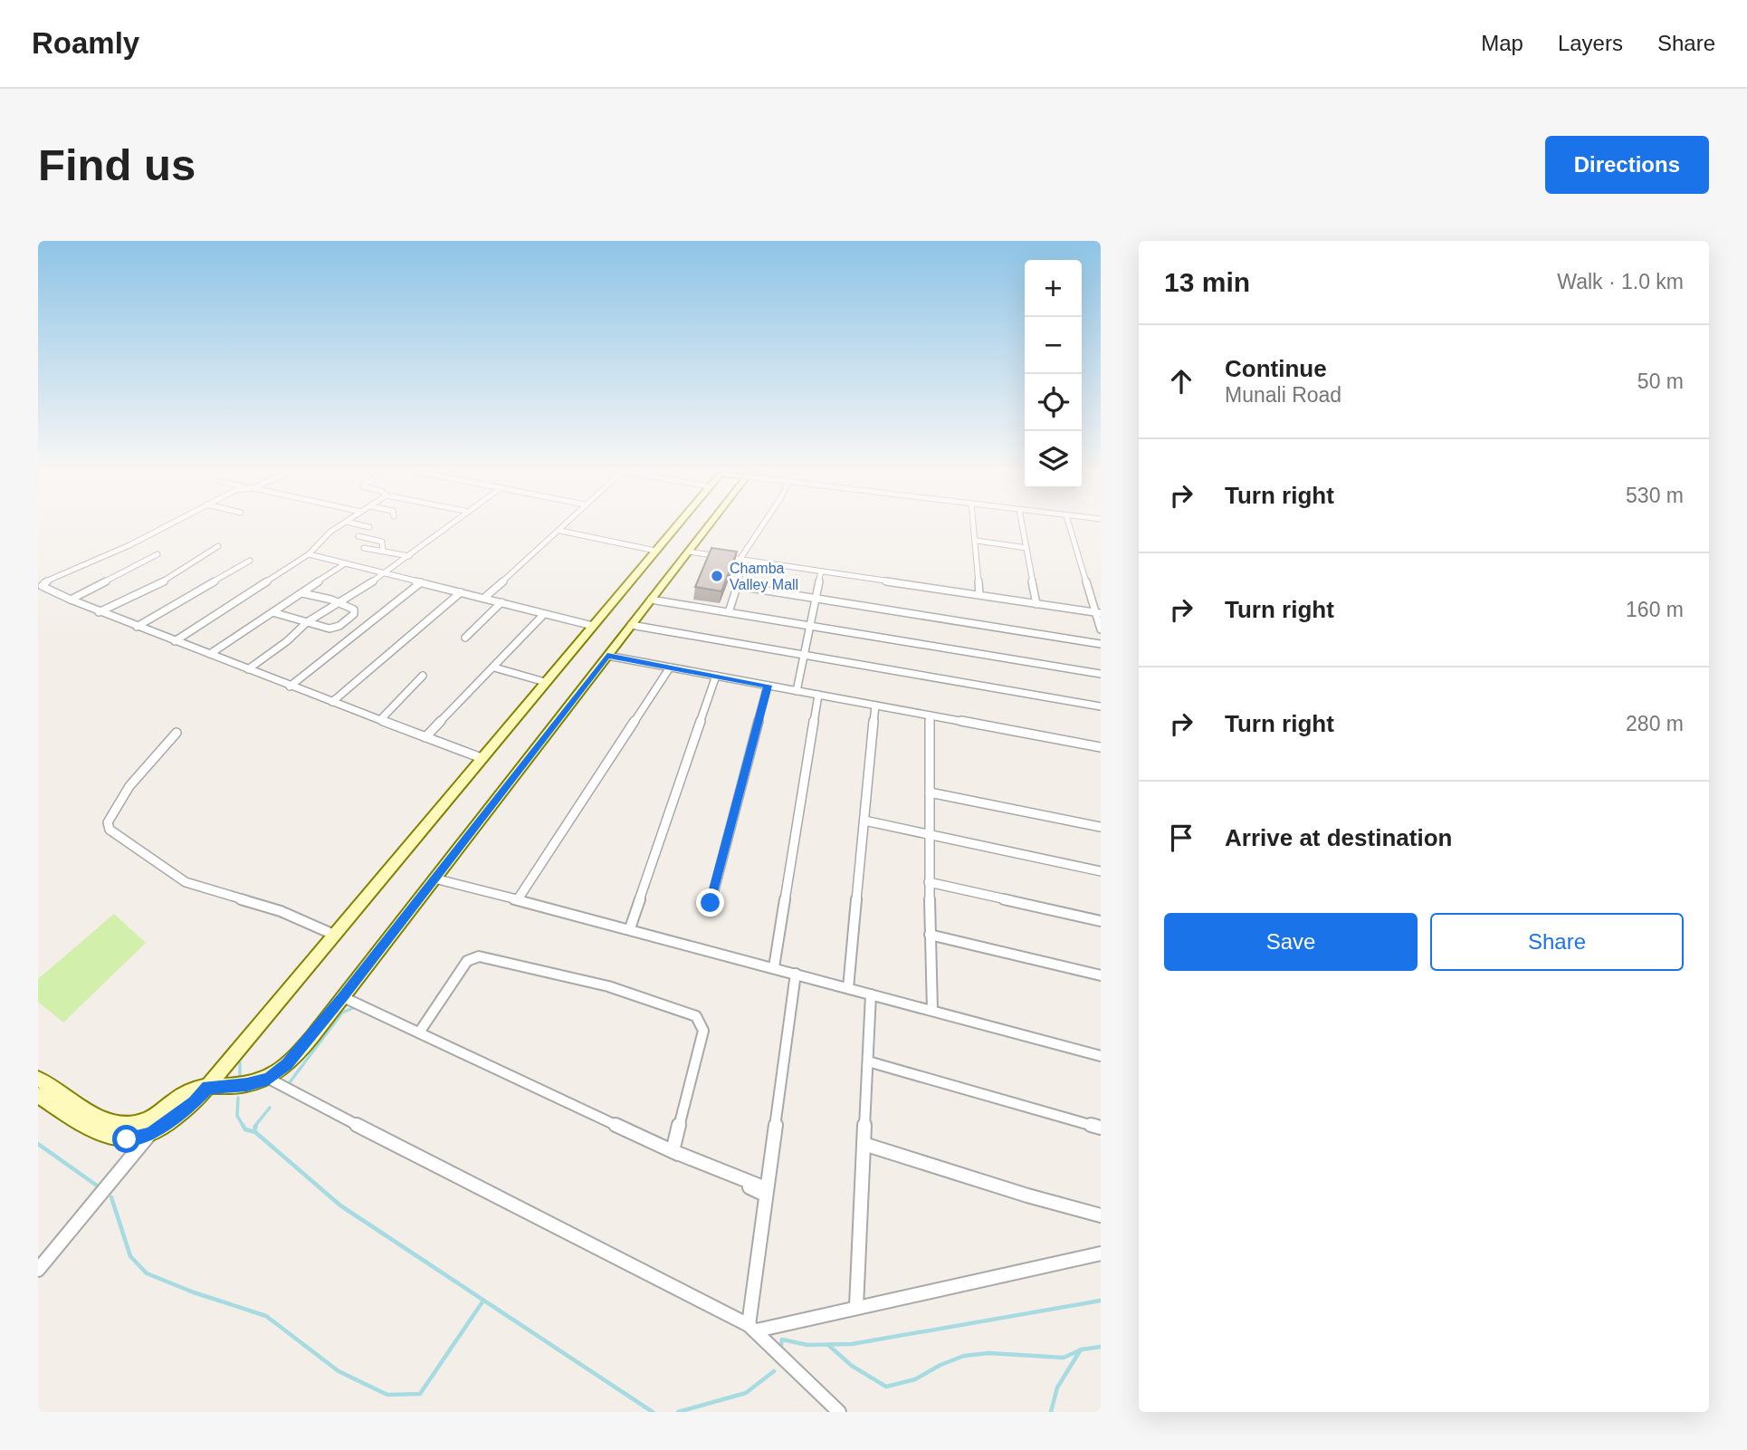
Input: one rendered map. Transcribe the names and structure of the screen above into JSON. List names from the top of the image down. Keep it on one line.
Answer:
{"places":["Chamba Valley Mall"],"page":{"header":"Roamly","nav":["Map","Layers","Share"],"buttons":["Directions",["Save","Share"]],"title":"Find us","heading":["13 min","Walk · 1.0 km"],"map_buttons":["+","−"],"list":[["Continue","Munali Road","50 m"],["Turn right","530 m"],["Turn right","160 m"],["Turn right","280 m"],"Arrive at destination"]}}
